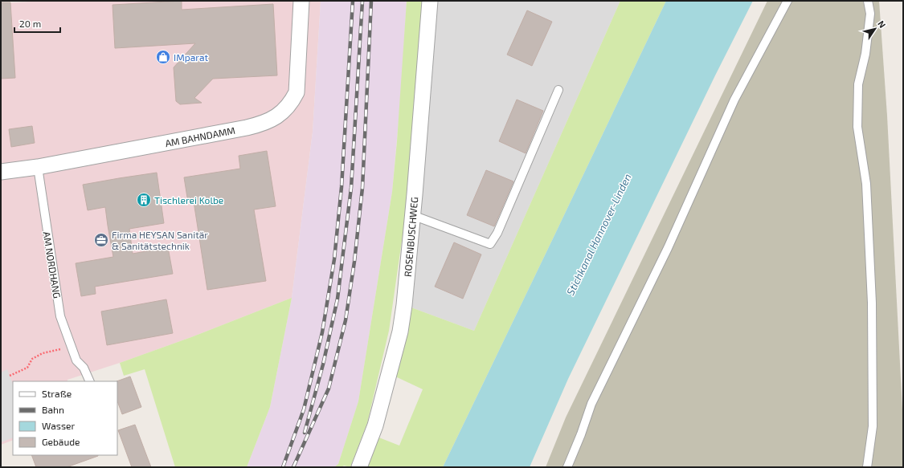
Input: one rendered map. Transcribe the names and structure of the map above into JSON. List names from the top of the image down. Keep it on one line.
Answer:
{"streets":{"street":["AM BAHNDAMM","ROSENBUSCHWEG"],"lane":["AM NORDHANG"]},"crossings":[["AM BAHNDAMM","AM NORDHANG"]],"water":["Stichkanal Hannover-Linden"],"places":{"shop":["IMparat"],"building":["Tischlerei Kolbe"],"office":["Firma HEYSAN Sanitär & Sanitätstechnik"]},"legend":["Straße","Bahn","Wasser","Gebäude"],"scale_bar":"20 m","north":"top right"}
